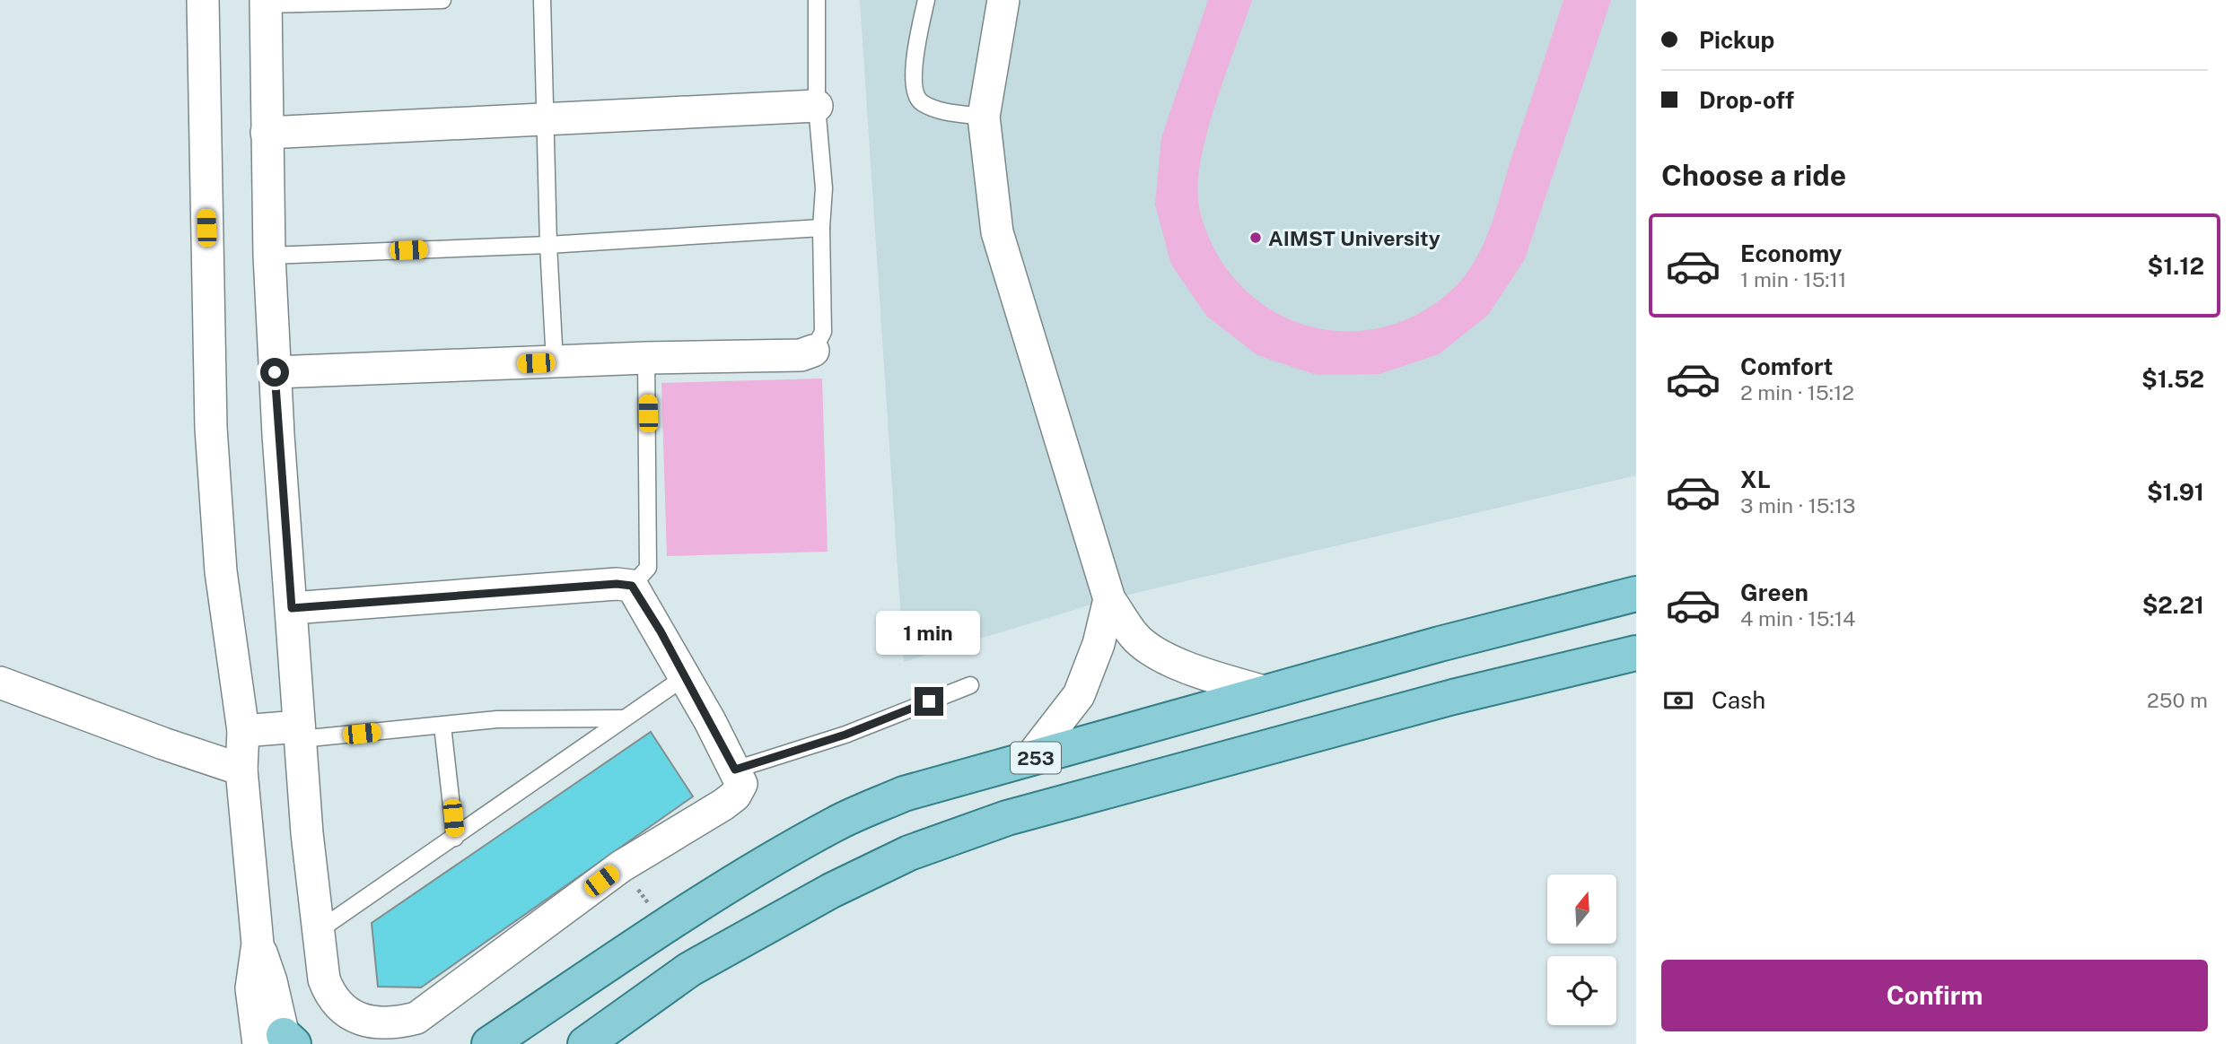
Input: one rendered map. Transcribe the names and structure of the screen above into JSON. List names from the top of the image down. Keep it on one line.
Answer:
{"streets":{"main road":["253"]},"places":["AIMST University"],"north":"top","page":{"banner":["Pickup","Drop-off"],"heading":"Choose a ride","list":[{"name":"Economy","note":"1 min · 15:11","value":"$1.12"},{"name":"Comfort","note":"2 min · 15:12","value":"$1.52"},{"name":"XL","note":"3 min · 15:13","value":"$1.91"},{"name":"Green","note":"4 min · 15:14","value":"$2.21"}],"bubble":"1 min","pay":["Cash","250 m"],"buttons":"Confirm"}}
